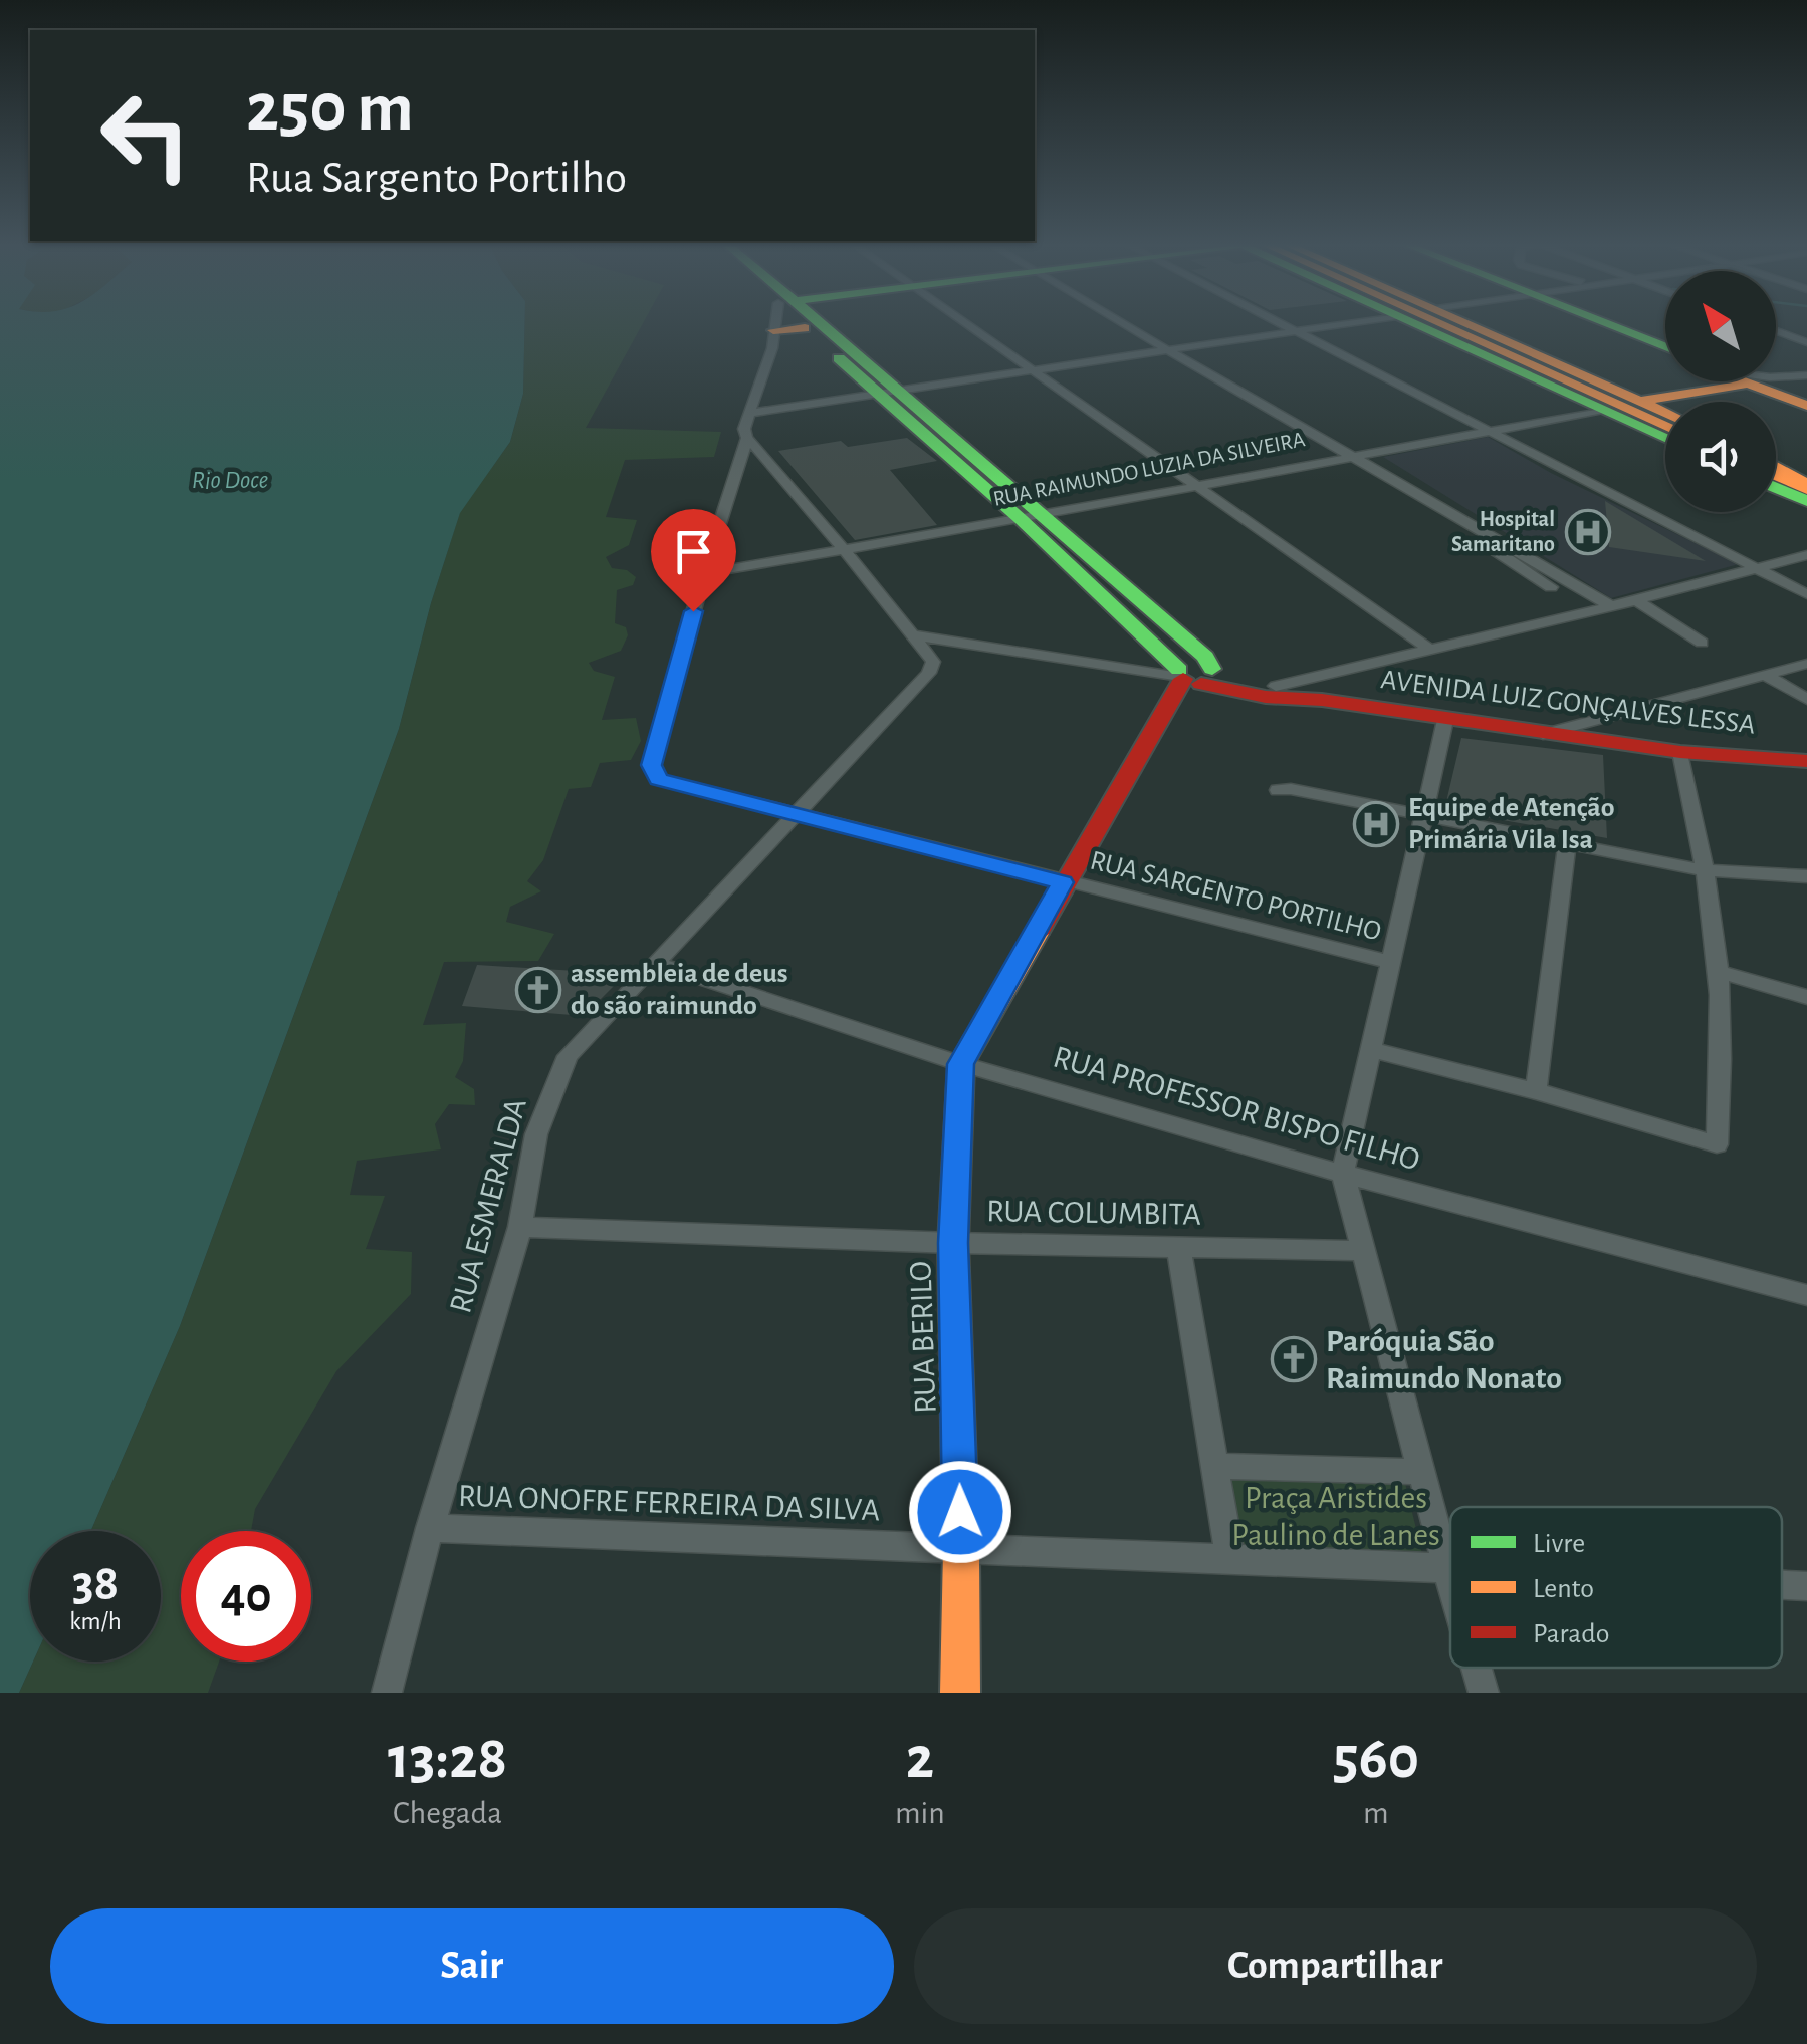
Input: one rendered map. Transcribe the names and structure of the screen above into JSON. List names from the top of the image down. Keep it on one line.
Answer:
{"streets":{"main road":["AVENIDA LUIZ GONÇALVES LESSA","RUA BERILO"],"street":["RUA RAIMUNDO LUZIA DA SILVEIRA","RUA SARGENTO PORTILHO","RUA PROFESSOR BISPO FILHO","RUA ESMERALDA","RUA COLUMBITA","RUA ONOFRE FERREIRA DA SILVA"]},"crossings":[["RUA RAIMUNDO LUZIA DA SILVEIRA","RUA SARGENTO PORTILHO"],["AVENIDA LUIZ GONÇALVES LESSA","RUA BERILO"],["RUA SARGENTO PORTILHO","RUA ESMERALDA"],["RUA SARGENTO PORTILHO","RUA BERILO"],["RUA PROFESSOR BISPO FILHO","RUA ESMERALDA"],["RUA PROFESSOR BISPO FILHO","RUA BERILO"],["RUA ESMERALDA","RUA COLUMBITA"],["RUA ESMERALDA","RUA ONOFRE FERREIRA DA SILVA"],["RUA COLUMBITA","RUA BERILO"],["RUA BERILO","RUA ONOFRE FERREIRA DA SILVA"]],"water":["Rio Doce"],"parks":["Praça Aristides Paulino de Lanes"],"places":{"hospital":["Hospital Samaritano","Equipe de Atenção Primária Vila Isa"],"church":["assembleia de deus do são raimundo","Paróquia São Raimundo Nonato"]},"legend":["Livre","Lento","Parado"],"north":"top left","page":{"turn":["250 m","Rua Sargento Portilho"],"speed":"38 km/h","limit":"40","eta":["13:28","Chegada","2","min","560","m"],"buttons":["Sair","Compartilhar"]}}
